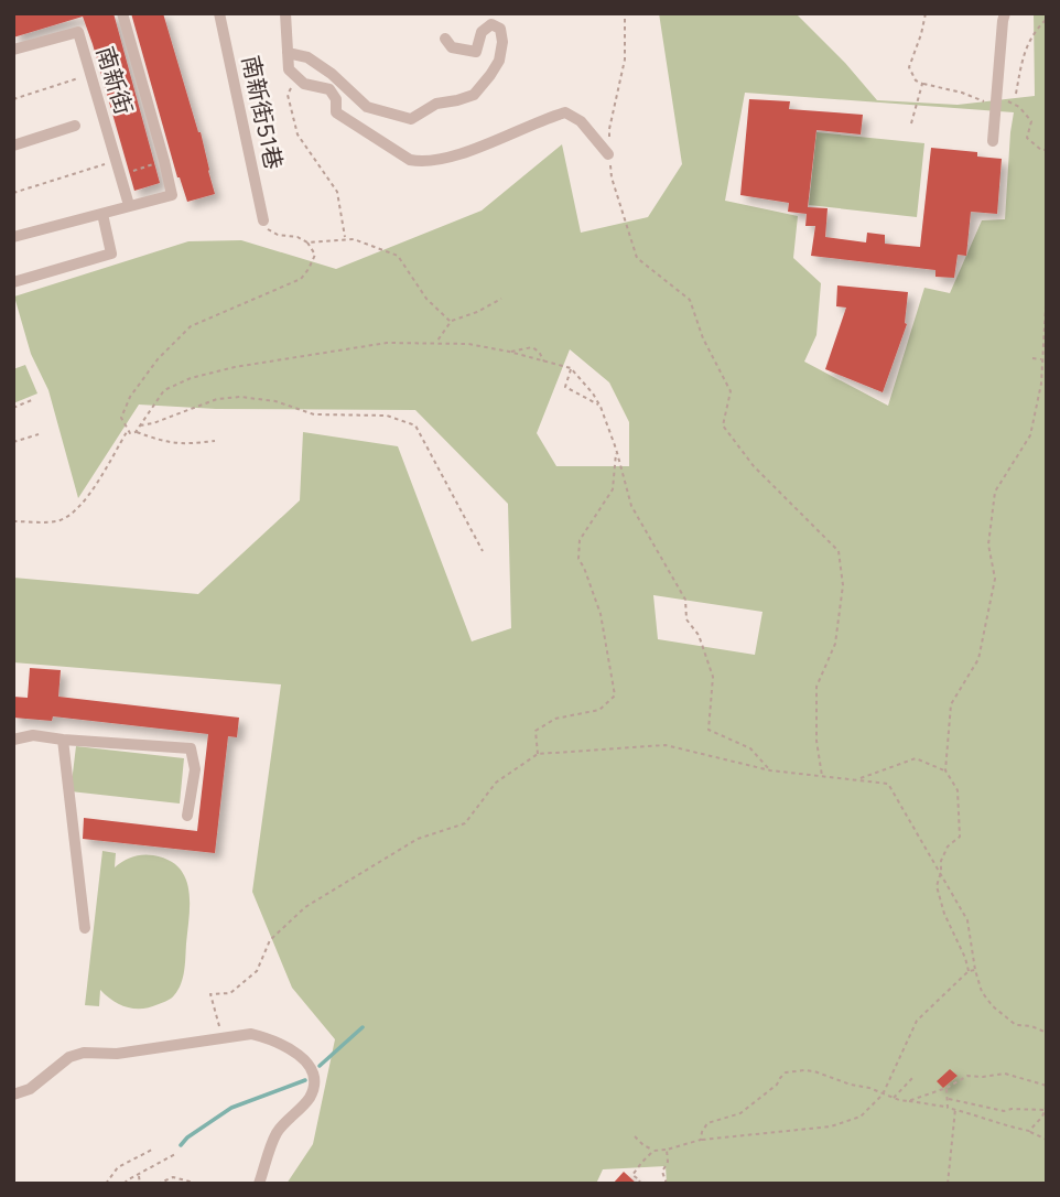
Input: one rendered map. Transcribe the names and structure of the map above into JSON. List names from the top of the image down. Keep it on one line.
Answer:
{"streets":{"lane":["南新街","南新街51巷"]}}
